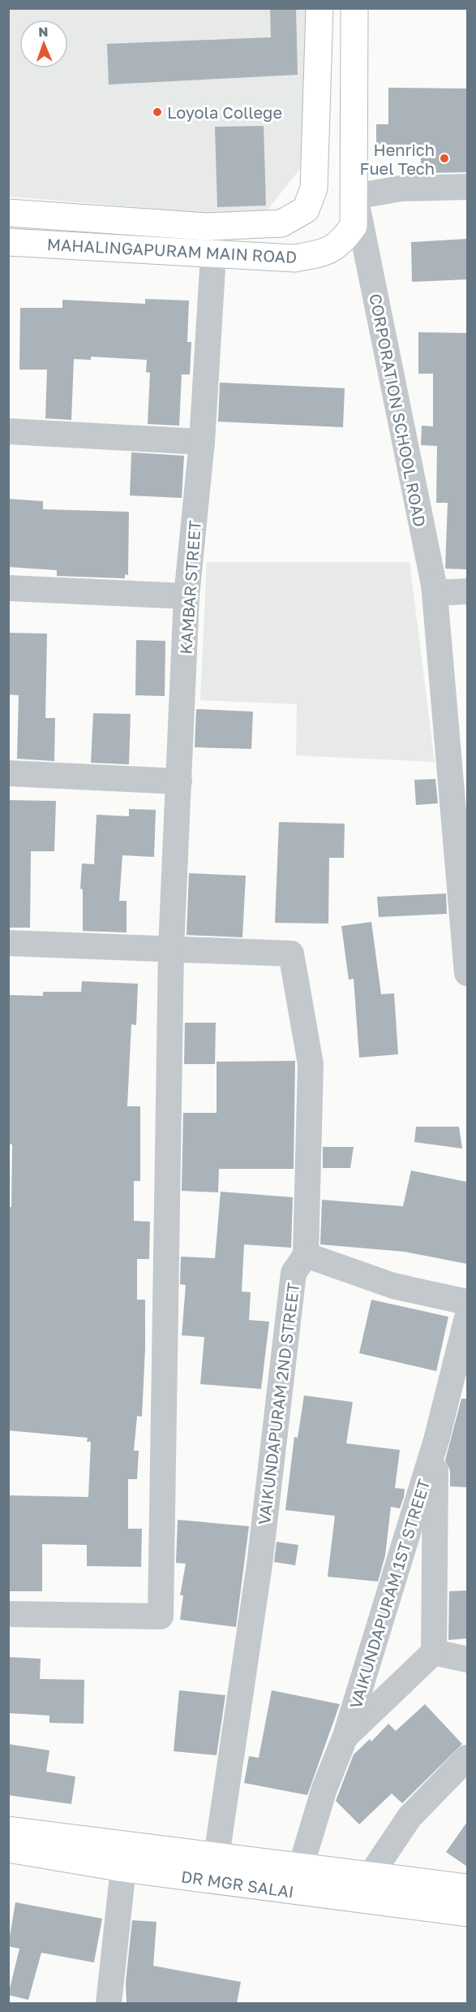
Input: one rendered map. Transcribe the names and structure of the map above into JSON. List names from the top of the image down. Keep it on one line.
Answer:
{"streets":{"main road":["MAHALINGAPURAM MAIN ROAD","DR MGR SALAI"],"street":["CORPORATION SCHOOL ROAD","KAMBAR STREET","VAIKUNDAPURAM 2ND STREET","VAIKUNDAPURAM 1ST STREET"]},"crossings":[["MAHALINGAPURAM MAIN ROAD","CORPORATION SCHOOL ROAD"],["MAHALINGAPURAM MAIN ROAD","KAMBAR STREET"],["KAMBAR STREET","VAIKUNDAPURAM 2ND STREET"],["VAIKUNDAPURAM 2ND STREET","DR MGR SALAI"],["VAIKUNDAPURAM 1ST STREET","DR MGR SALAI"]],"places":["Loyola College","Henrich Fuel Tech"],"north":"top"}
